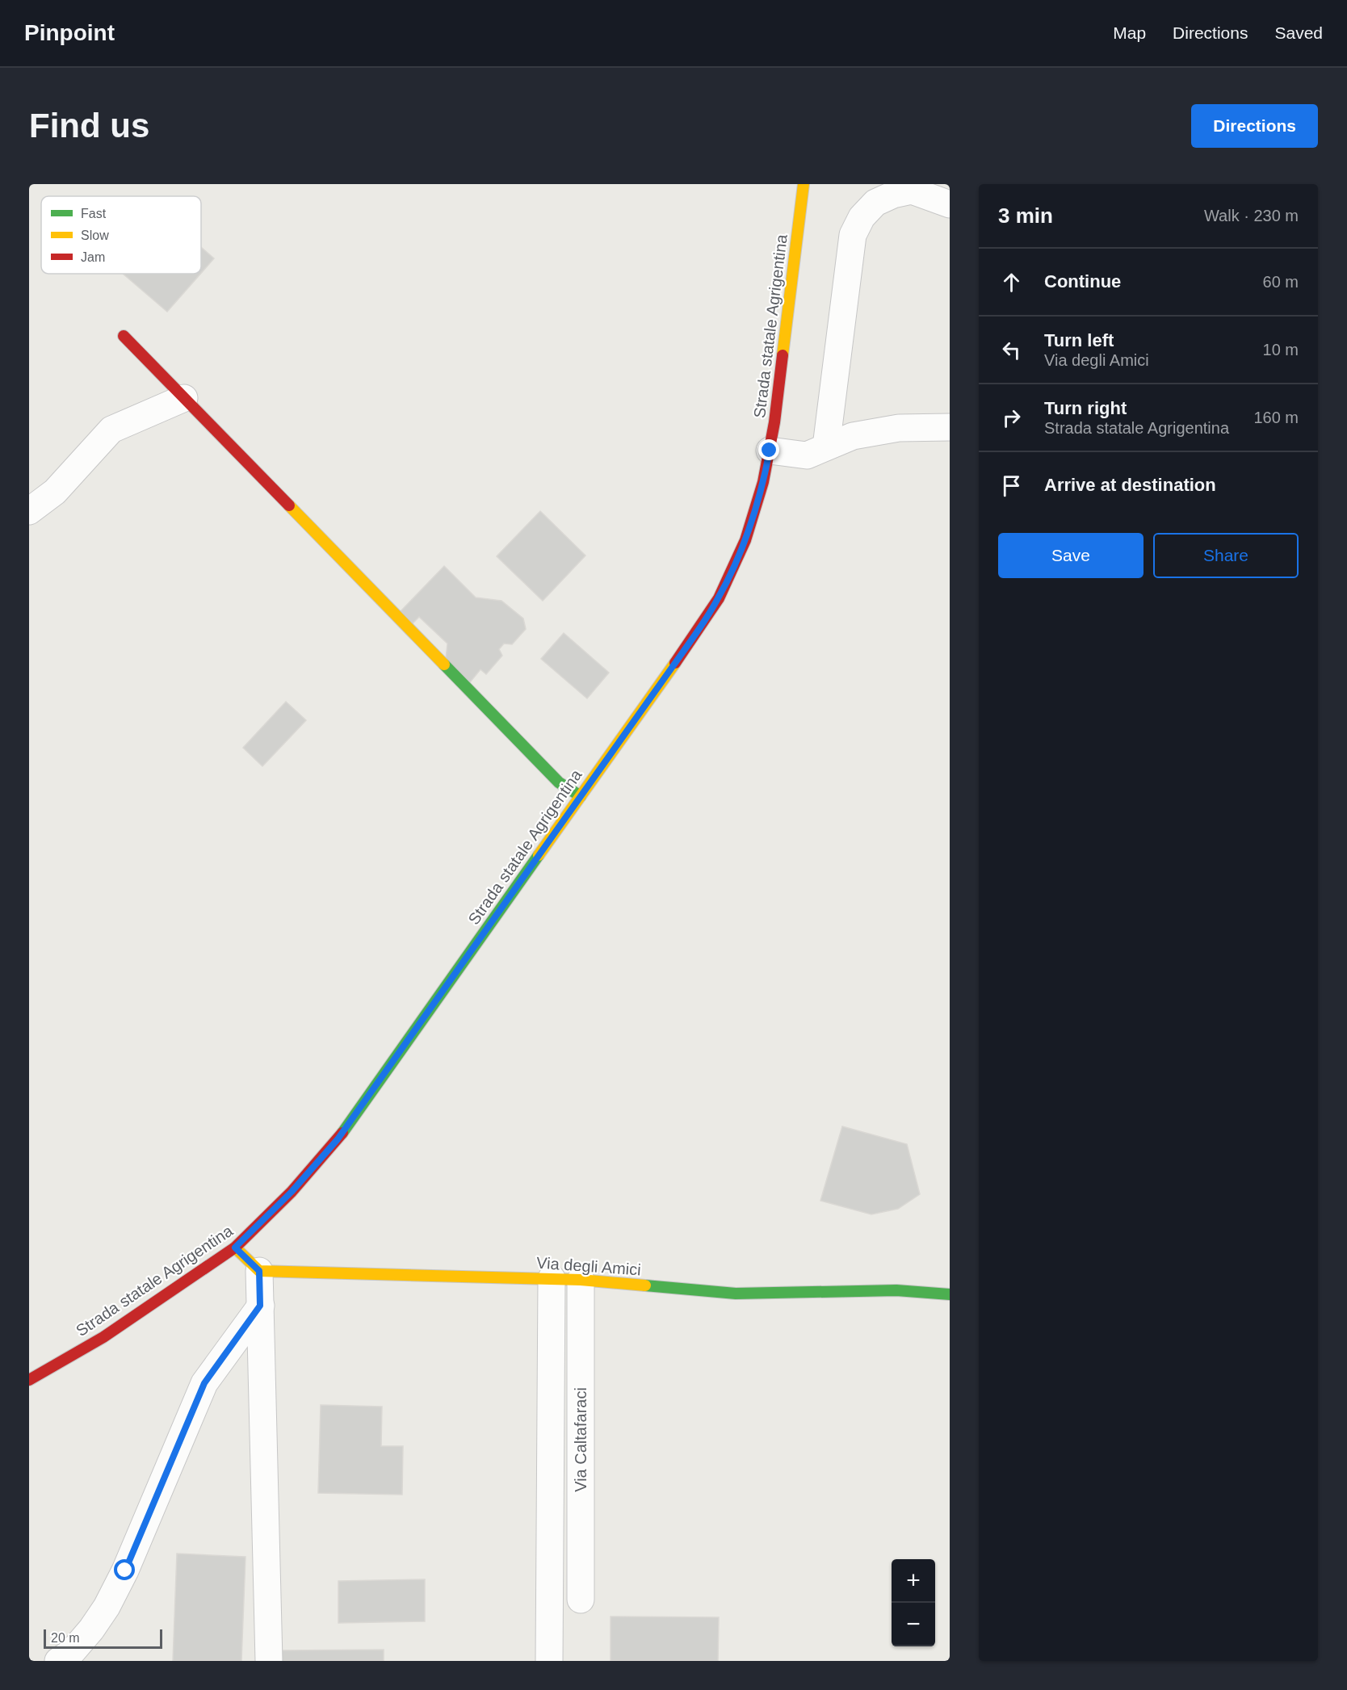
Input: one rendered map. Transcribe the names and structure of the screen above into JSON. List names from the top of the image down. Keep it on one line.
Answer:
{"streets":{"main road":["Strada statale Agrigentina","Via degli Amici"],"street":["Via Caltafaraci"]},"crossings":[["Via degli Amici","Via Caltafaraci"]],"legend":["Fast","Slow","Jam"],"scale_bar":"20 m","page":{"header":"Pinpoint","nav":["Map","Directions","Saved"],"buttons":["Directions",["Save","Share"]],"title":"Find us","heading":["3 min","Walk · 230 m"],"list":[["Continue","60 m"],["Turn left","Via degli Amici","10 m"],["Turn right","Strada statale Agrigentina","160 m"],"Arrive at destination"],"map_buttons":["+","−"],"scale":"20 m"}}
